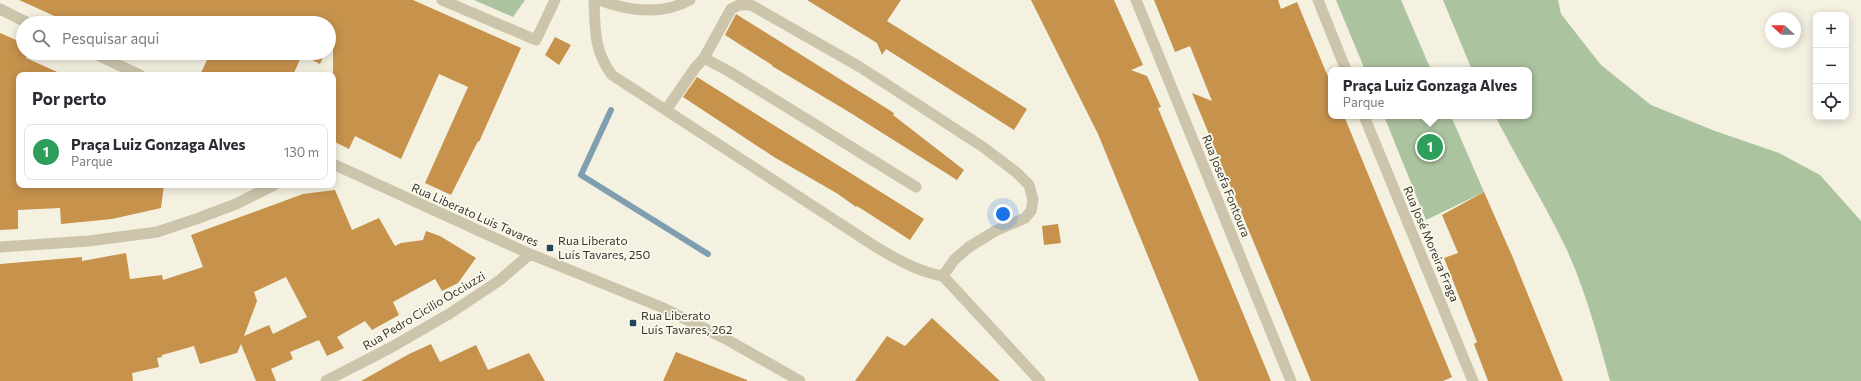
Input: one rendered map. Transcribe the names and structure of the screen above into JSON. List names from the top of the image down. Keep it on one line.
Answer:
{"streets":{"street":["Rua Josefa Fontoura","Rua Liberato Luis Tavares","Rua José Moreira Fraga","Rua Pedro Cicilio Occiuzzi"]},"crossings":[["Rua Liberato Luis Tavares","Rua Pedro Cicilio Occiuzzi"]],"places":{"transit":["Rua Liberato Luís Tavares, 250","Rua Liberato Luís Tavares, 262"]},"north":"left","page":{"map_buttons":["+","−"],"search":"Pesquisar aqui","popup":["Praça Luiz Gonzaga Alves","Parque"],"heading":"Por perto","list":[{"mark":"1","name":"Praça Luiz Gonzaga Alves","note":"Parque","value":"130 m"}],"pins":"1"}}
